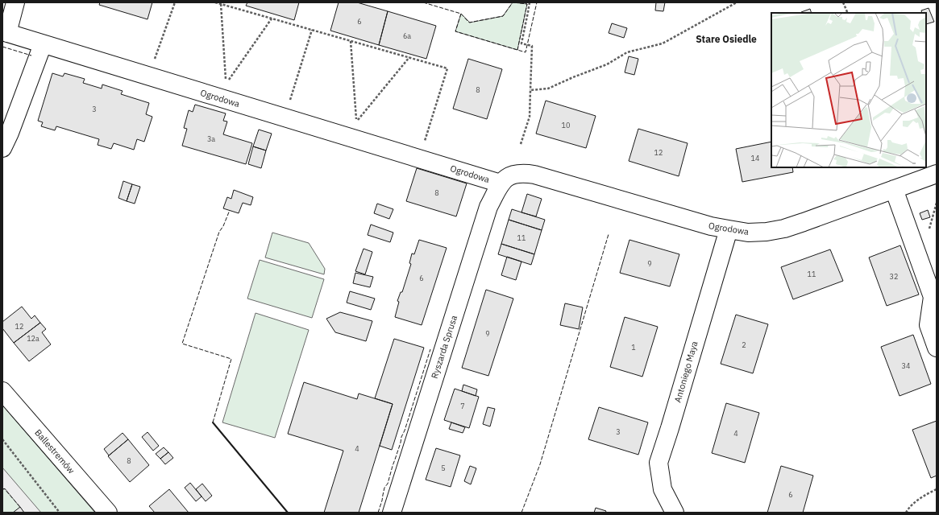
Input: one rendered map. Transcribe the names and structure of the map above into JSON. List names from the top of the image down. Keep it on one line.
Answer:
{"streets":{"street":["Ogrodowa","Ryszarda Sprusa","Antoniego Maya","Ballestremów"]},"crossings":[["Ogrodowa","Ryszarda Sprusa"],["Ogrodowa","Antoniego Maya"]],"districts":["Stare Osiedle"],"house_numbers":["6","6a","8","3","10","3a","12","14","8","11","9","11","32","6","12","9","12a","2","1","34","7","3","4","4","8","5","6"]}
